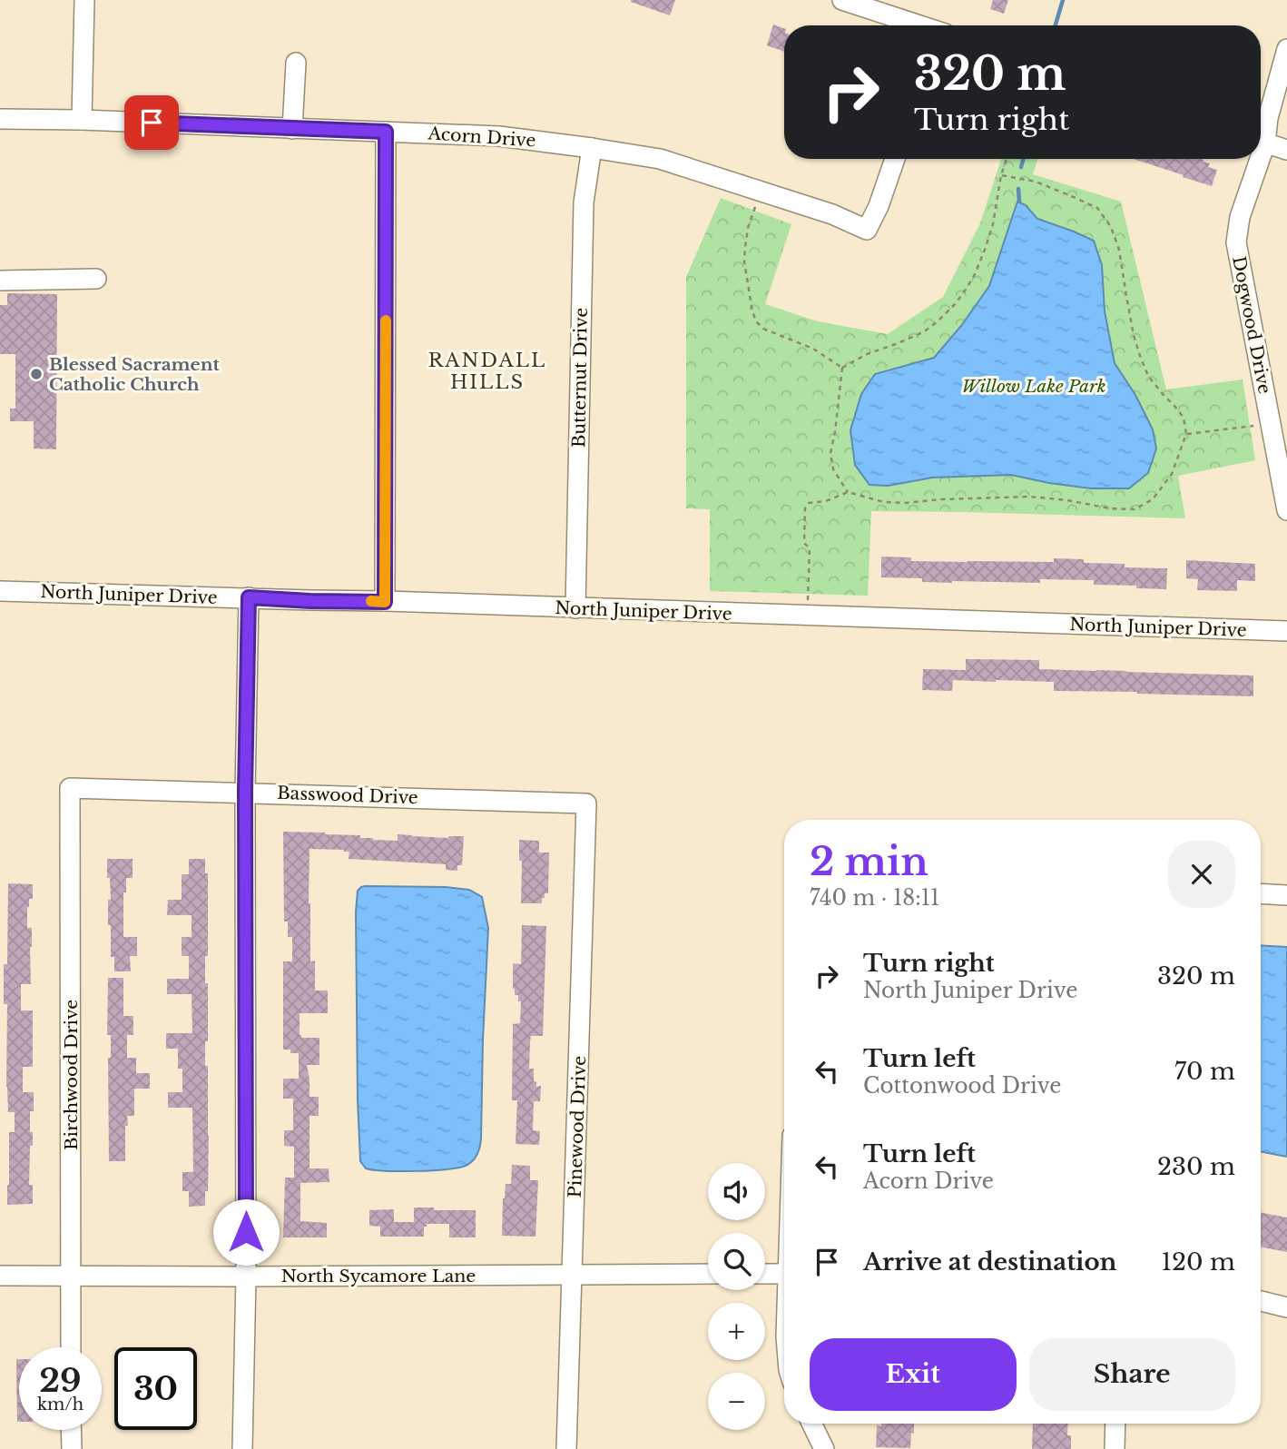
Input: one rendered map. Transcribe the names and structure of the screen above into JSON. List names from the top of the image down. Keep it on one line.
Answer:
{"streets":{"street":["Acorn Drive","Dogwood Drive","Butternut Drive","North Juniper Drive","Basswood Drive","Birchwood Drive","Pinewood Drive","North Sycamore Lane"]},"crossings":[["Acorn Drive","Butternut Drive"],["Butternut Drive","North Juniper Drive"],["Basswood Drive","Birchwood Drive"],["Basswood Drive","Pinewood Drive"],["Birchwood Drive","North Sycamore Lane"],["Pinewood Drive","North Sycamore Lane"]],"districts":["RANDALL HILLS"],"parks":["Willow Lake Park"],"places":["Blessed Sacrament Catholic Church"],"page":{"turn":["320 m","Turn right"],"heading":["2 min","740 m · 18:11"],"list":[{"name":"Turn right","note":"North Juniper Drive","value":"320 m"},{"name":"Turn left","note":"Cottonwood Drive","value":"70 m"},{"name":"Turn left","note":"Acorn Drive","value":"230 m"},{"name":"Arrive at destination","value":"120 m"}],"map_buttons":["+","−"],"buttons":["Exit","Share"],"speed":"29 km/h","limit":"30"}}
